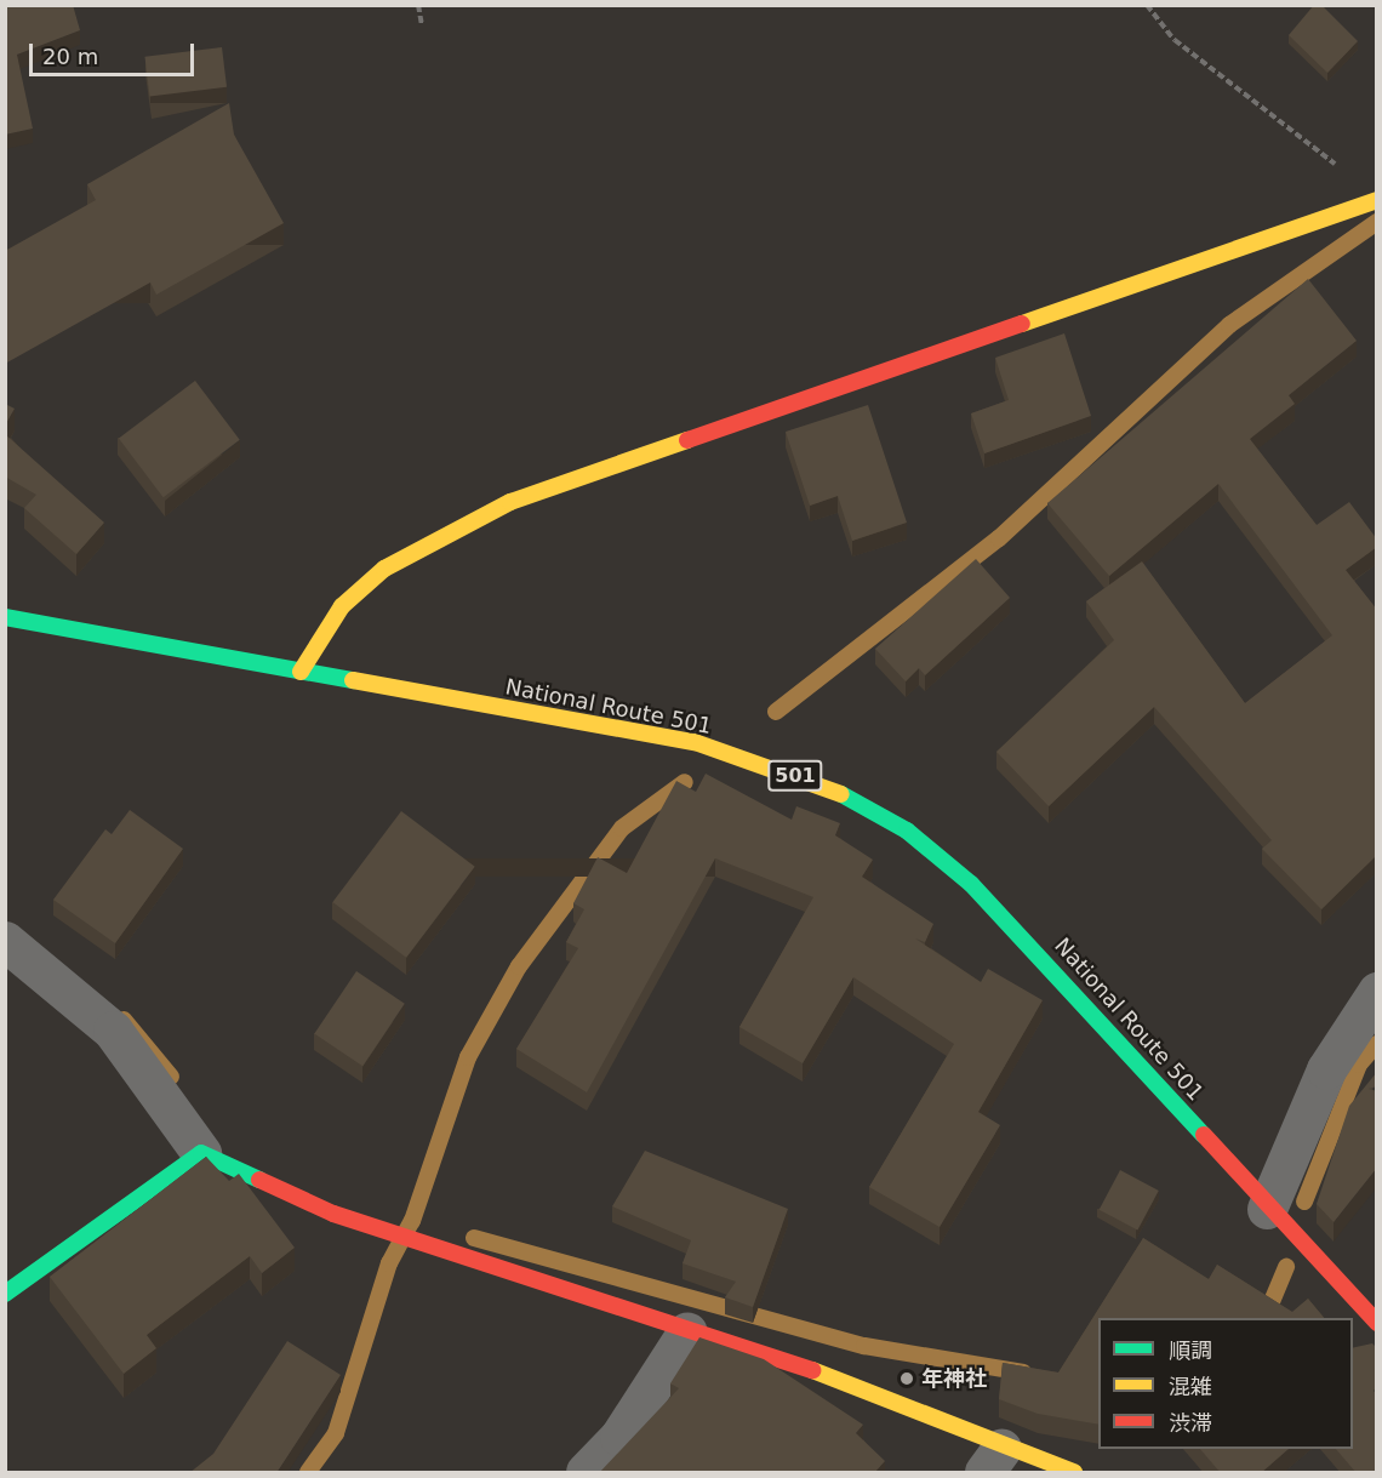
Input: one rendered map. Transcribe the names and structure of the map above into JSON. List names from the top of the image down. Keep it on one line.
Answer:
{"streets":{"main road":["National Route 501","501"]},"places":["年神社"],"legend":["順調","混雑","渋滞"],"scale_bar":"20 m"}
